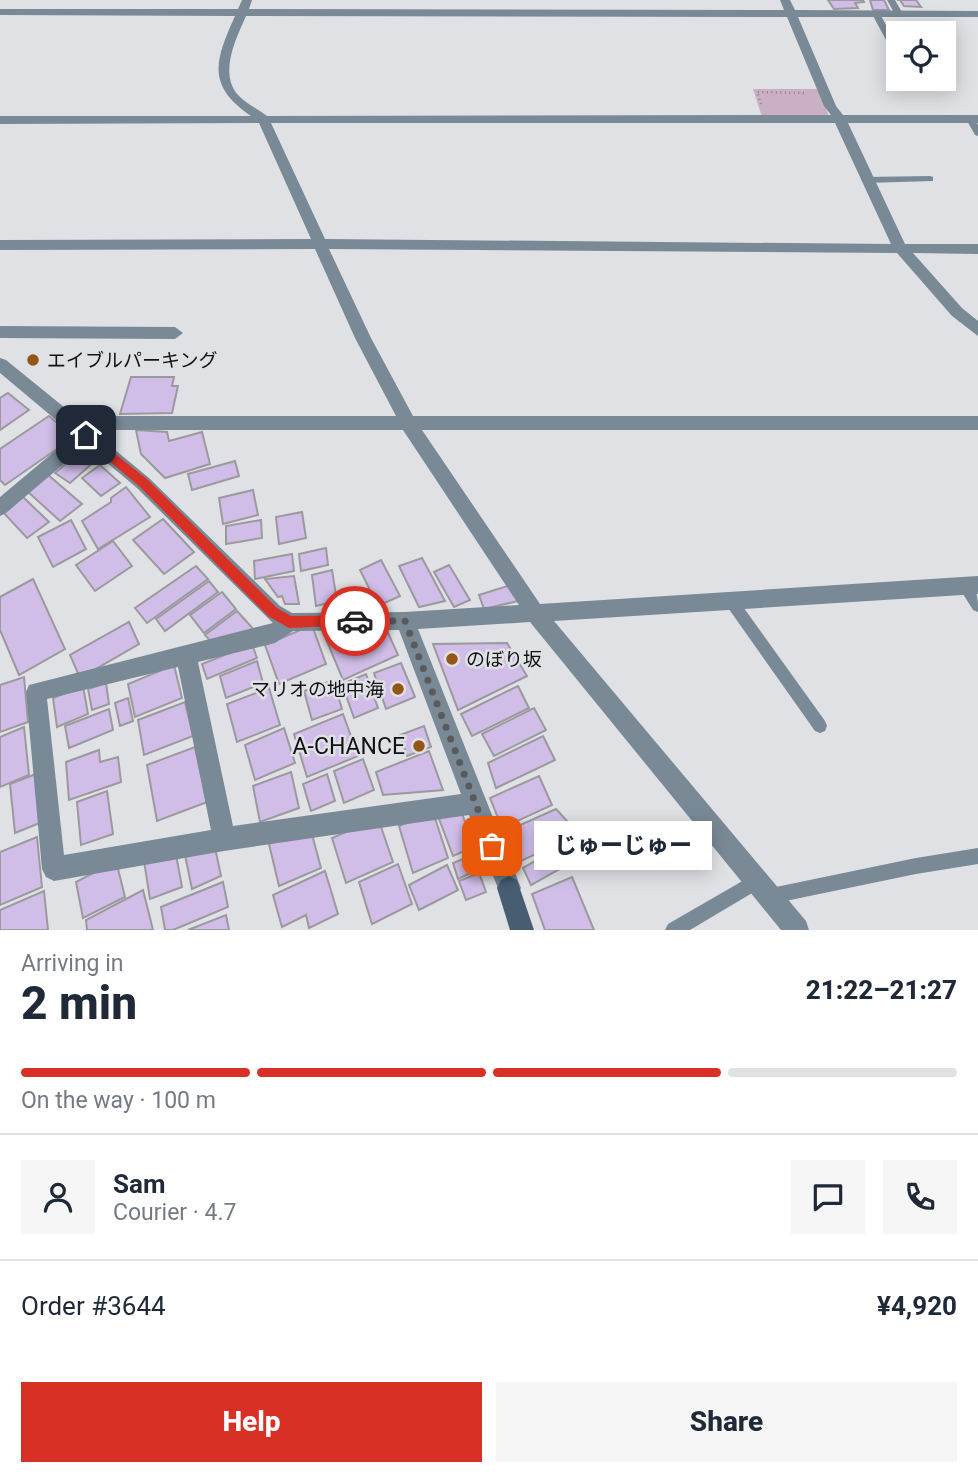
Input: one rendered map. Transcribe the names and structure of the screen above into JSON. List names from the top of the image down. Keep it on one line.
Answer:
{"places":["エイブルパーキング","のぼり坂","マリオの地中海","A-CHANCE","じゅーじゅー"],"page":{"bubble":"じゅーじゅー","heading":["2 min","Arriving in","21:22–21:27"],"panel":["Sam","Courier · 4.7","Order #3644","¥4,920"],"bar":"On the way · 100 m","buttons":["Help","Share"]}}
